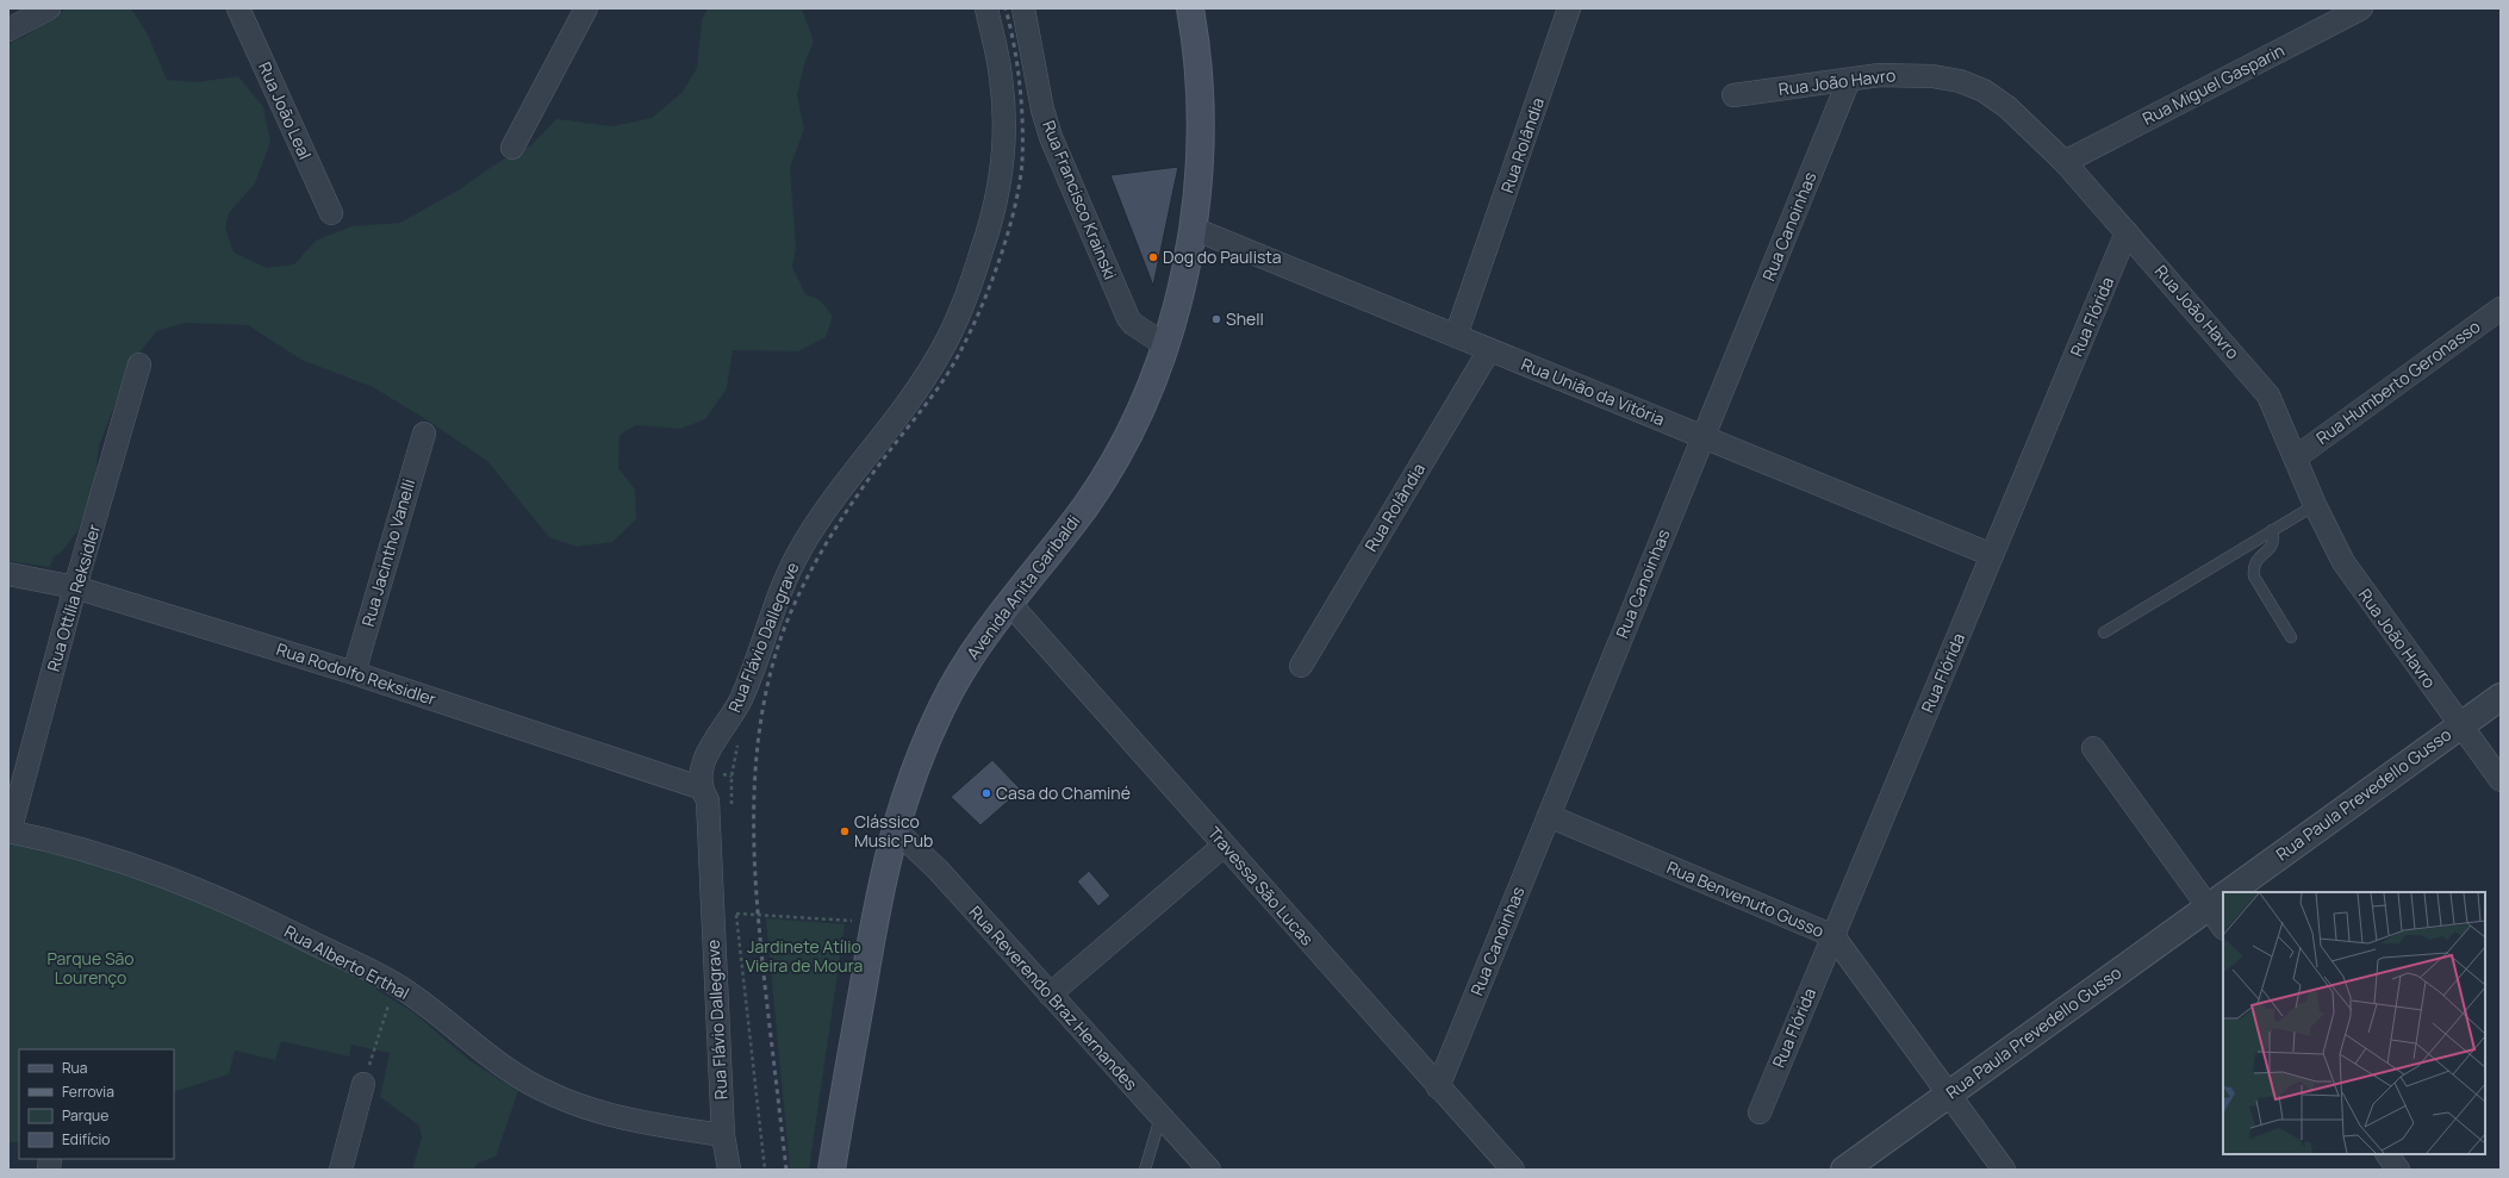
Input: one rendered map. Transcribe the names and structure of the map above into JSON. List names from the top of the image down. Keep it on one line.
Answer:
{"streets":{"main road":["Avenida Anita Garibaldi"],"street":["Rua João Havro","Rua Miguel Gasparin","Rua João Leal","Rua Rolândia","Rua Francisco Krainski","Rua Canoinhas","Rua Flórida","Rua Humberto Geronasso","Rua União da Vitória","Rua Jacintho Vanelli","Rua Ottília Reksidler","Rua Flávio Dallegrave","Rua Rodolfo Reksidler","Rua Paula Prevedello Gusso","Travessa São Lucas","Rua Benvenuto Gusso","Rua Alberto Erthal","Rua Reverendo Braz Hernandes"]},"crossings":[["Rua João Havro","Rua Miguel Gasparin"],["Rua João Havro","Rua Canoinhas"],["Rua João Havro","Rua Flórida"],["Rua João Havro","Rua Humberto Geronasso"],["Rua João Havro","Rua Paula Prevedello Gusso"],["Rua Rolândia","Rua União da Vitória"],["Rua Francisco Krainski","Avenida Anita Garibaldi"],["Rua Canoinhas","Rua União da Vitória"],["Rua Canoinhas","Travessa São Lucas"],["Rua Canoinhas","Rua Benvenuto Gusso"],["Rua Flórida","Rua União da Vitória"],["Rua Flórida","Rua Benvenuto Gusso"],["Rua União da Vitória","Avenida Anita Garibaldi"],["Rua Jacintho Vanelli","Rua Rodolfo Reksidler"],["Avenida Anita Garibaldi","Travessa São Lucas"],["Avenida Anita Garibaldi","Rua Reverendo Braz Hernandes"],["Rua Ottília Reksidler","Rua Rodolfo Reksidler"],["Rua Ottília Reksidler","Rua Alberto Erthal"],["Rua Flávio Dallegrave","Rua Rodolfo Reksidler"],["Rua Flávio Dallegrave","Rua Alberto Erthal"],["Rua Paula Prevedello Gusso","Rua Benvenuto Gusso"]],"parks":["Jardinete Atílio Vieira de Moura","Parque São Lourenço"],"places":["Dog do Paulista","Shell","Casa do Chaminé","Clássico Music Pub"],"legend":["Rua","Ferrovia","Parque","Edifício"]}
